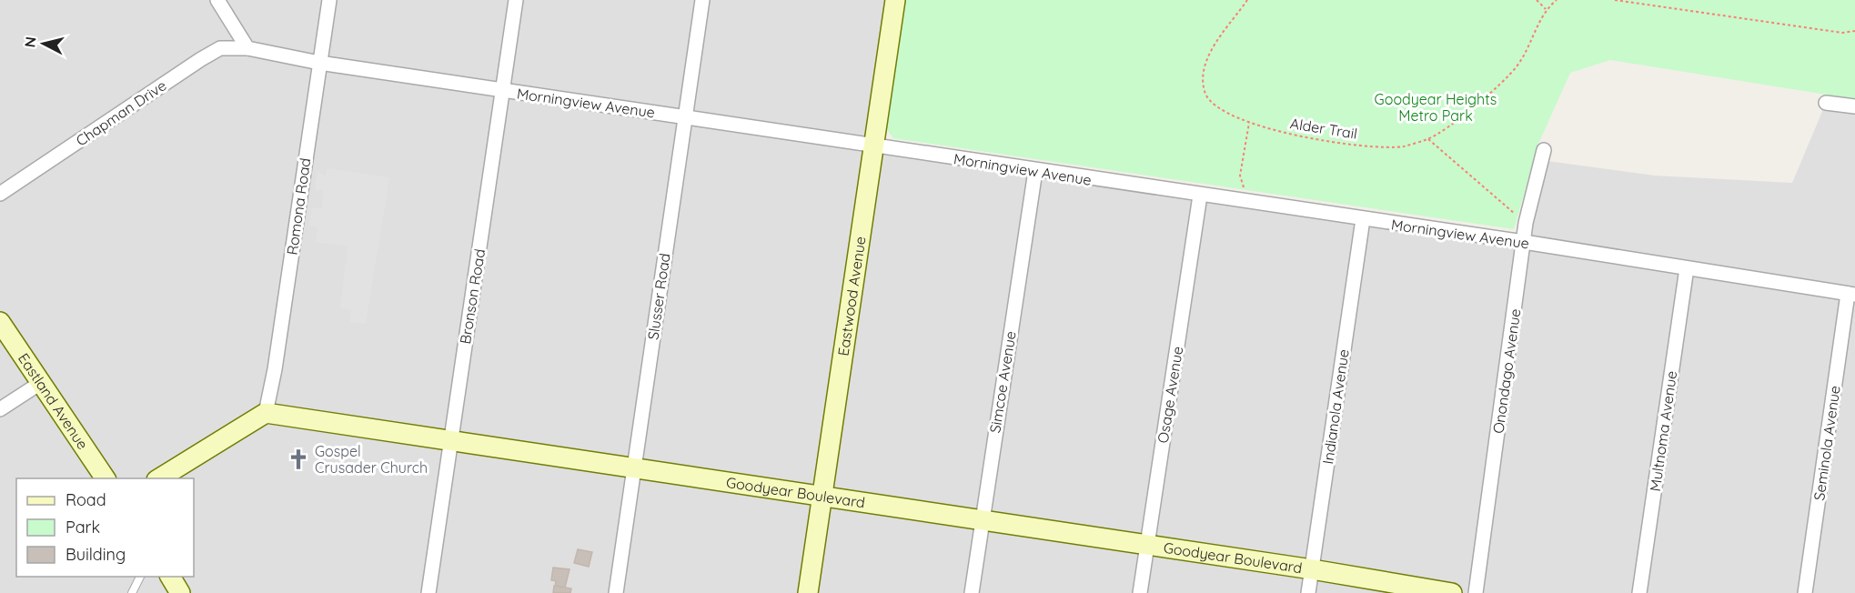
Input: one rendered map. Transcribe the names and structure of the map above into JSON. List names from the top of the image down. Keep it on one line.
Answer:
{"streets":{"street":["Morningview Avenue","Chapman Drive","Romona Road","Bronson Road","Slusser Road","Eastwood Avenue","Onondago Avenue","Simcoe Avenue","Osage Avenue","Eastland Avenue","Indianola Avenue","Multnoma Avenue","Seminola Avenue","Goodyear Boulevard"],"path":["Alder Trail"]},"crossings":[["Morningview Avenue","Chapman Drive"],["Morningview Avenue","Romona Road"],["Morningview Avenue","Bronson Road"],["Morningview Avenue","Slusser Road"],["Morningview Avenue","Eastwood Avenue"],["Morningview Avenue","Onondago Avenue"],["Morningview Avenue","Simcoe Avenue"],["Morningview Avenue","Osage Avenue"],["Morningview Avenue","Indianola Avenue"],["Morningview Avenue","Multnoma Avenue"],["Morningview Avenue","Seminola Avenue"],["Romona Road","Goodyear Boulevard"],["Bronson Road","Goodyear Boulevard"],["Slusser Road","Goodyear Boulevard"],["Eastwood Avenue","Goodyear Boulevard"],["Simcoe Avenue","Goodyear Boulevard"],["Osage Avenue","Goodyear Boulevard"],["Indianola Avenue","Goodyear Boulevard"]],"parks":["Goodyear Heights Metro Park"],"places":{"church":["Gospel Crusader Church"]},"legend":["Road","Park","Building"],"north":"left"}
